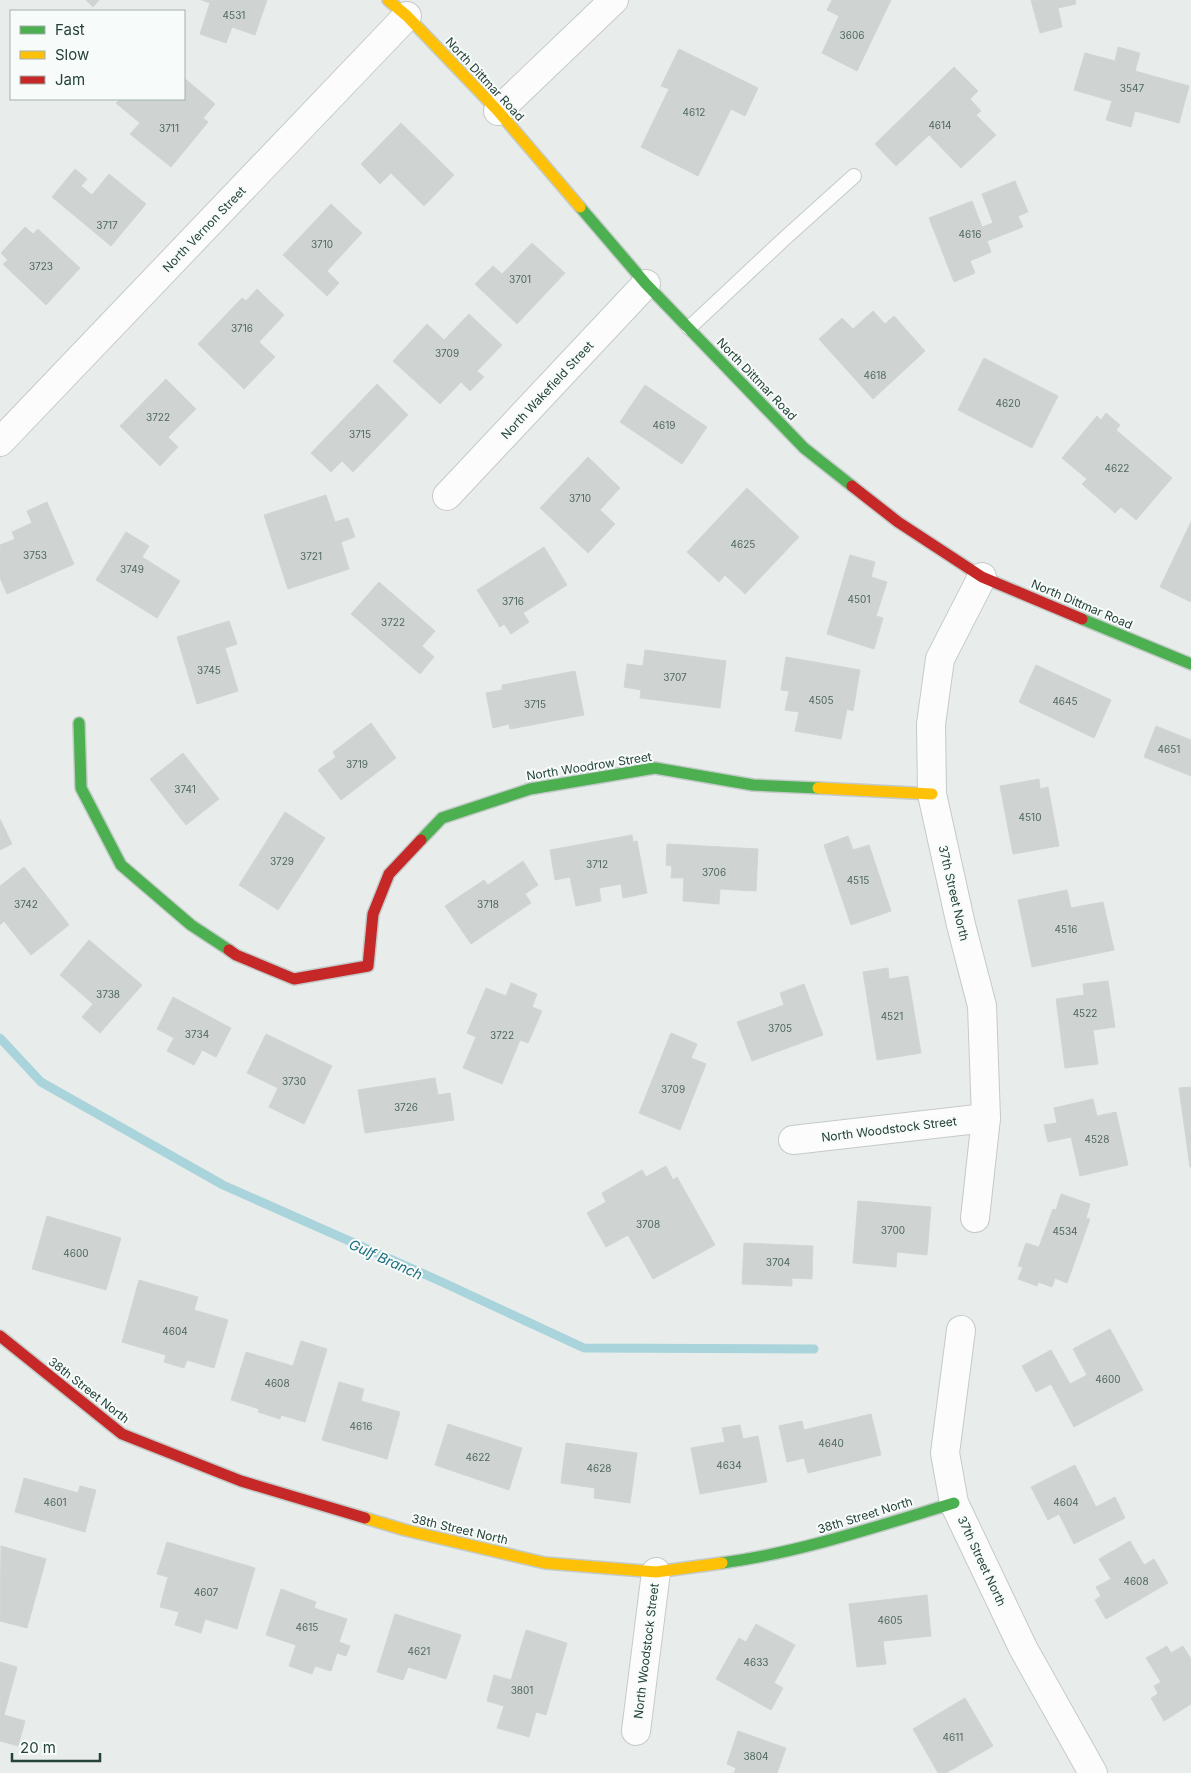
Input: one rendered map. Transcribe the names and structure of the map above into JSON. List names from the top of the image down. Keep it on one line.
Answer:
{"streets":{"street":["North Dittmar Road","North Vernon Street","North Wakefield Street","North Woodrow Street","37th Street North","North Woodstock Street","38th Street North"]},"crossings":[["North Dittmar Road","North Vernon Street"],["North Dittmar Road","North Wakefield Street"],["North Dittmar Road","37th Street North"],["North Woodrow Street","37th Street North"],["37th Street North","North Woodstock Street"],["37th Street North","38th Street North"],["North Woodstock Street","38th Street North"]],"water":["Gulf Branch"],"house_numbers":["4531","3606","3547","4612","4614","3711","3717","4616","3710","3723","3701","3716","3709","4618","4620","3722","4619","3715","4622","3710","4625","3753","3721","3749","4501","3716","3722","3745","3707","4505","4645","3715","4651","3719","3741","4510","3729","3712","3706","4515","3742","3718","4516","3738","4522","4521","3705","3734","3722","3730","3709","3726","4528","3708","3700","4534","4600","3704","4604","4600","4608","4616","4640","4622","4634","4628","4601","4604","4608","4607","4605","4615","4621","4633","3801","4611","3804"],"legend":["Fast","Slow","Jam"],"scale_bar":"20 m"}
